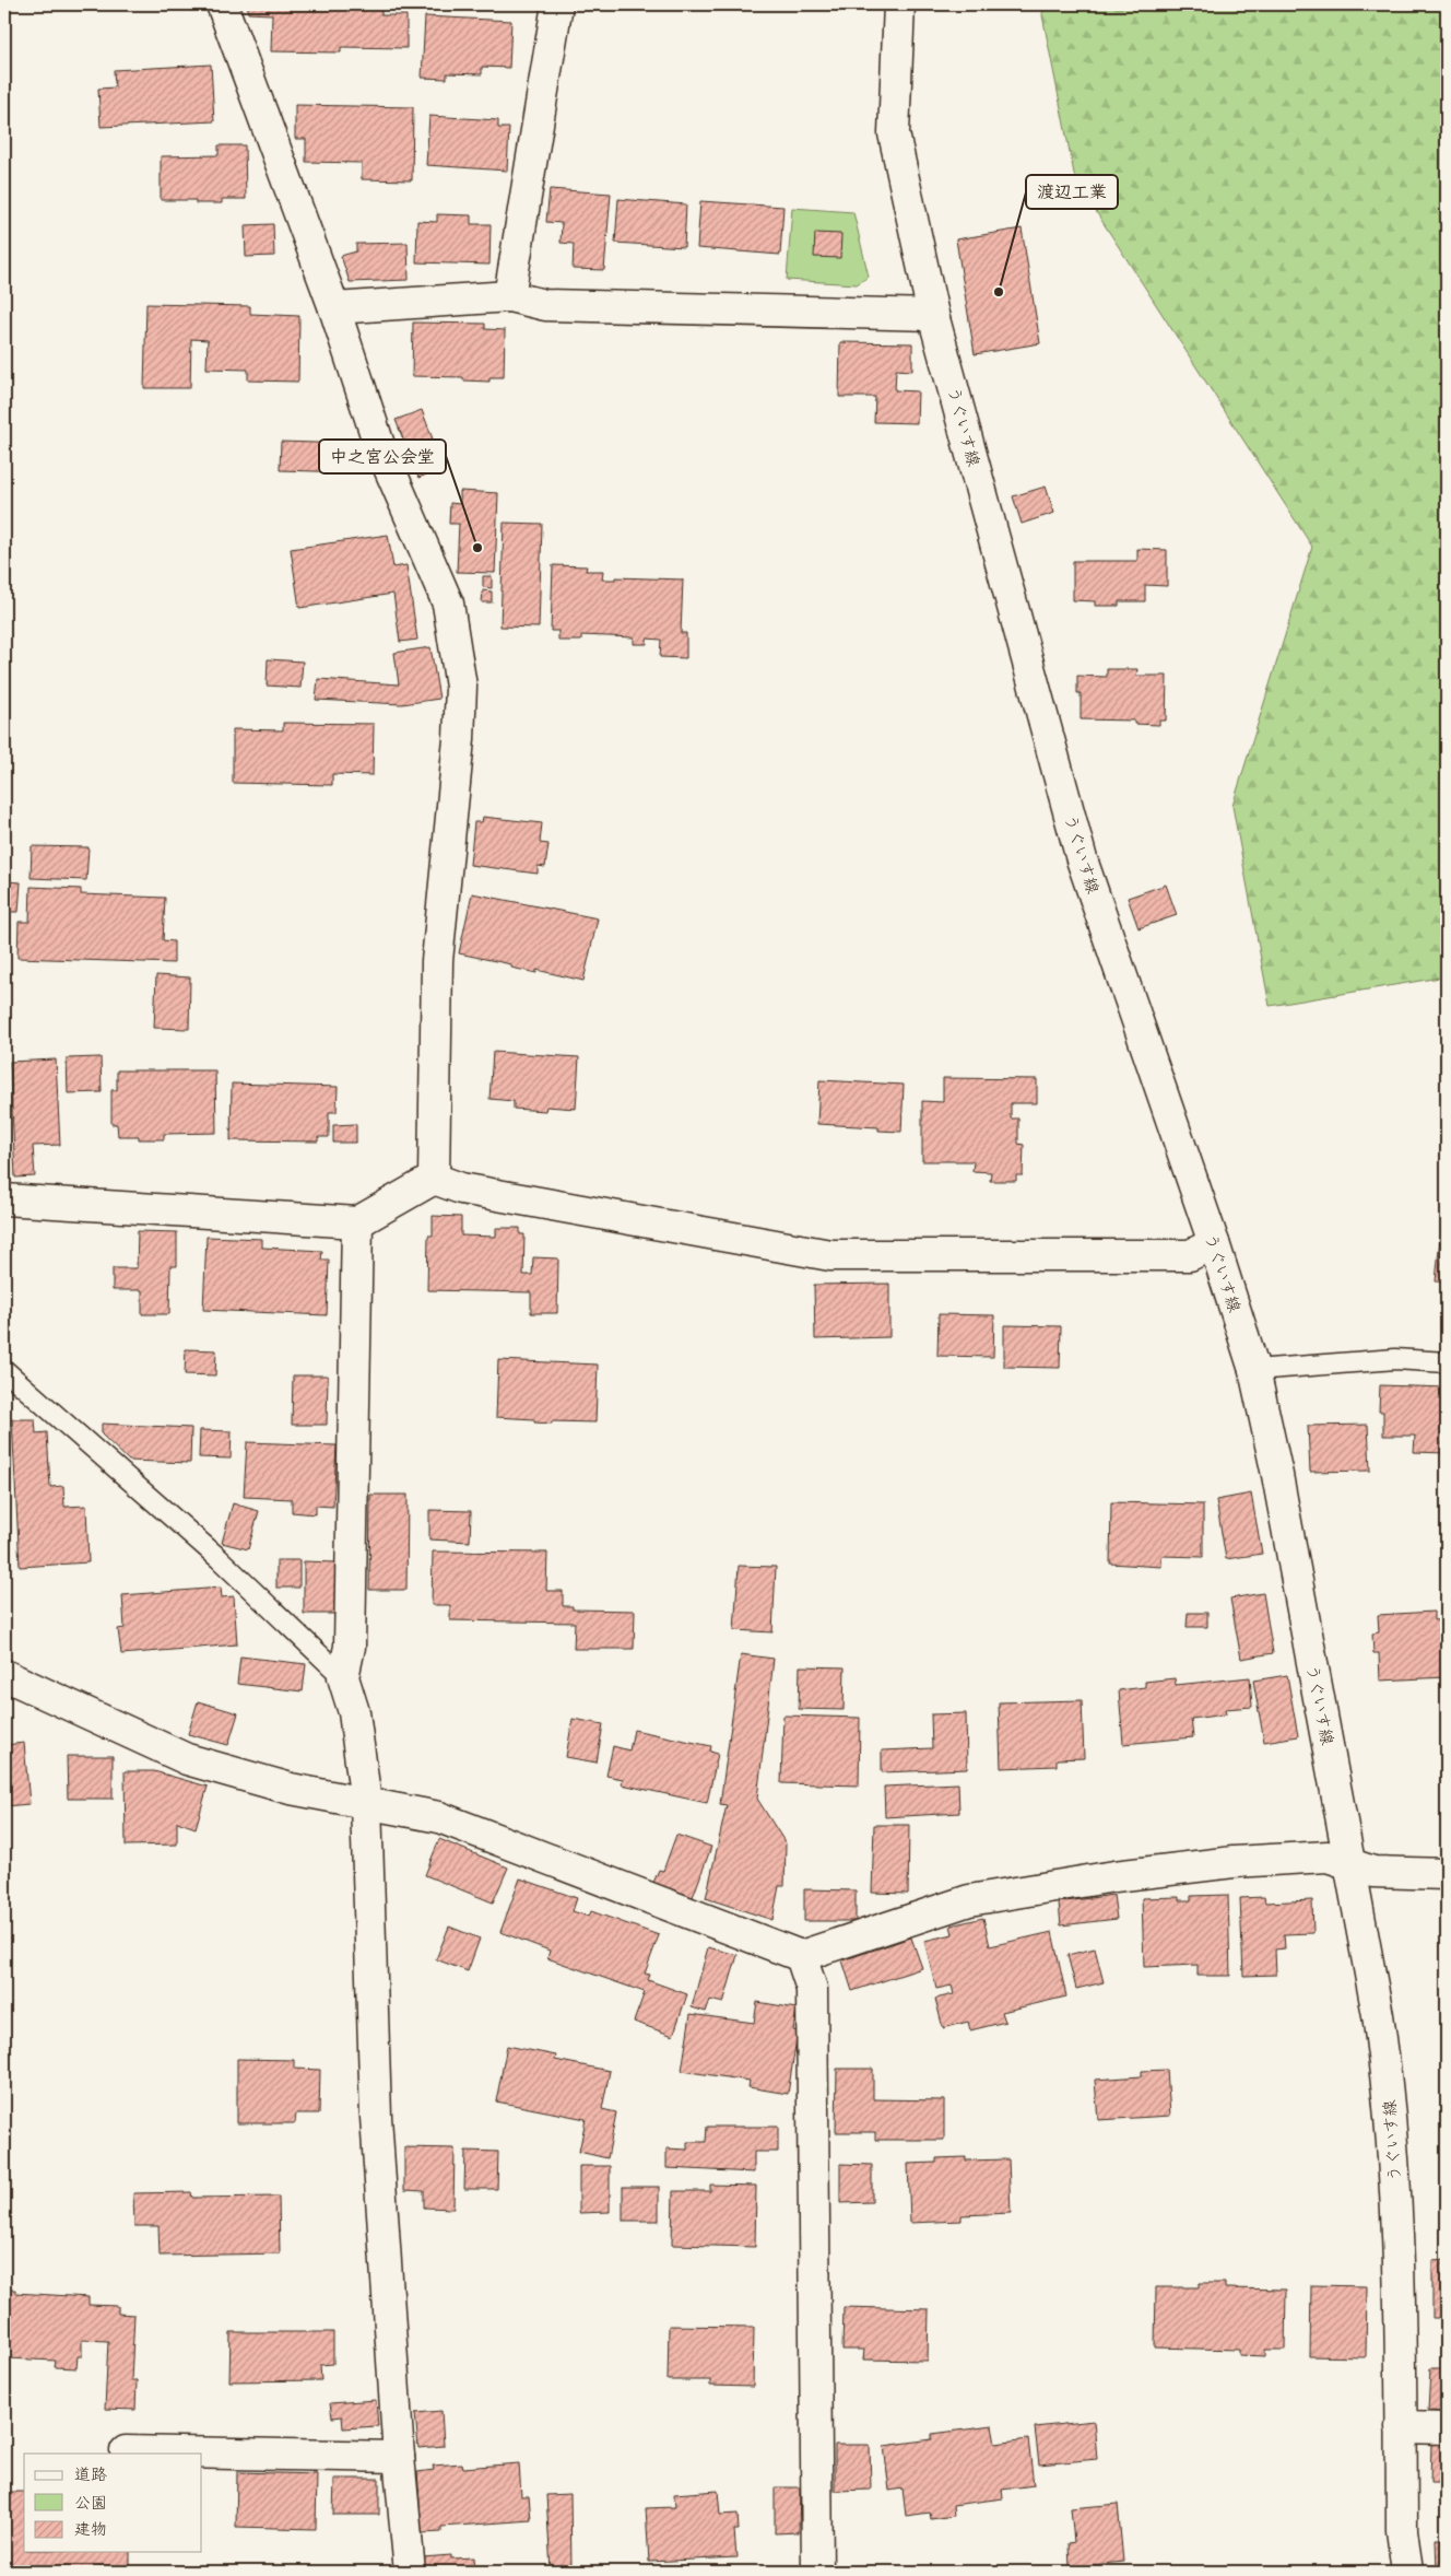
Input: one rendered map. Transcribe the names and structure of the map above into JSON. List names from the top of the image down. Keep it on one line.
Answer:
{"streets":{"street":["うぐいす線"]},"places":["渡辺工業","中之宮公会堂"],"legend":["道路","公園","建物"]}
